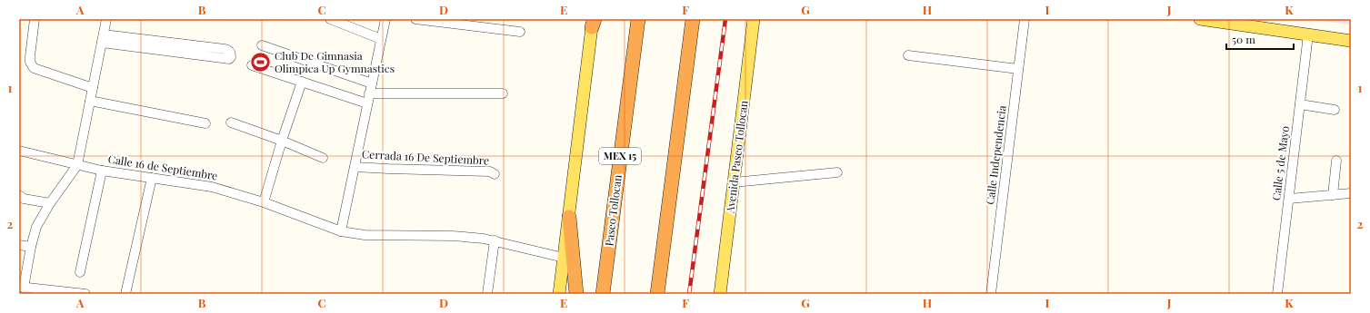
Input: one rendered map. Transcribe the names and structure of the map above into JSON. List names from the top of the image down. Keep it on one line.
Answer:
{"streets":{"highway":["MEX 15","Paseo Tollocan"],"main road":["Avenida Paseo Tollocan"],"street":["Calle Independencia","Cerrada 16 De Septiembre","Calle 5 de Mayo","Calle 16 de Septiembre"]},"places":{"sports":["Club De Gimnasia Olimpica Up Gymnastics"]},"scale_bar":"50 m","grid":{"columns":["A","B","C","D","E","F","G","H","I","J","K"],"rows":["1","2"]}}
